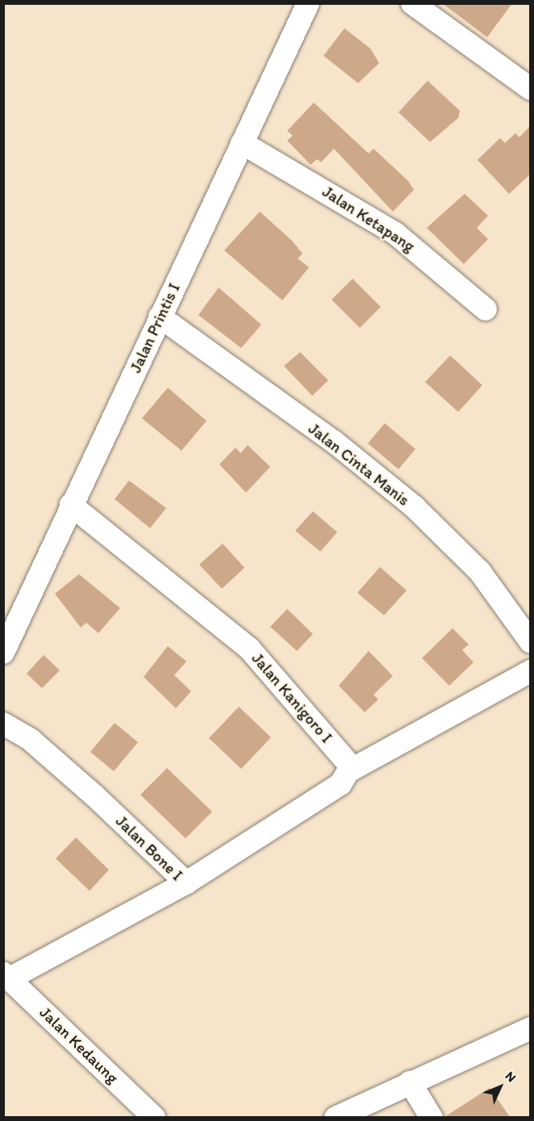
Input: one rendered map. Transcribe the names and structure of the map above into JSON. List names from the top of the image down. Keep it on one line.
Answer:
{"streets":{"street":["Jalan Ketapang","Jalan Printis I","Jalan Cinta Manis","Jalan Kanigoro I","Jalan Bone I","Jalan Kedaung"]},"crossings":[["Jalan Ketapang","Jalan Printis I"],["Jalan Printis I","Jalan Cinta Manis"],["Jalan Printis I","Jalan Kanigoro I"],["Jalan Bone I","Jalan Kedaung"]],"north":"top right"}
